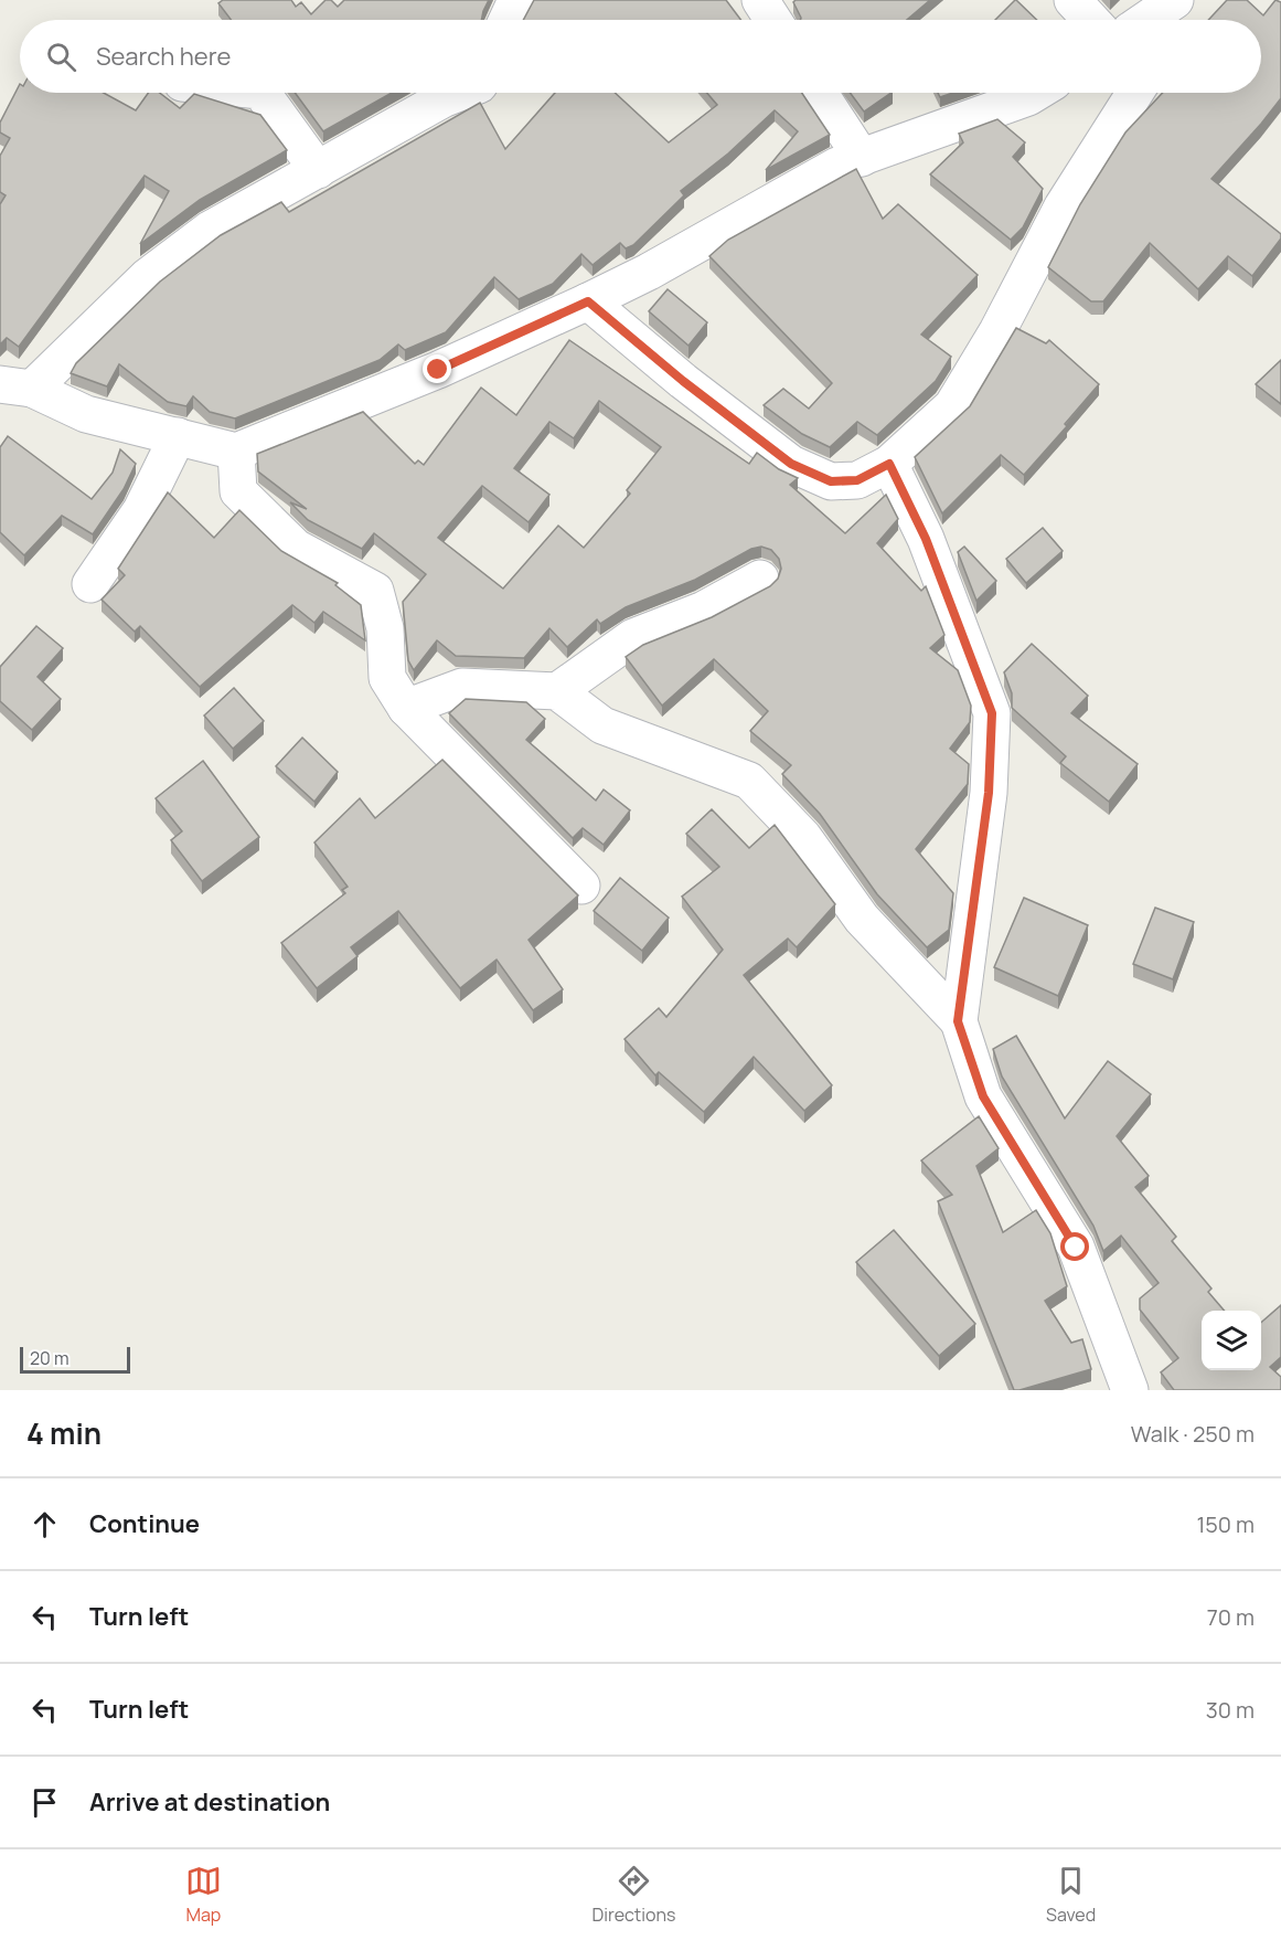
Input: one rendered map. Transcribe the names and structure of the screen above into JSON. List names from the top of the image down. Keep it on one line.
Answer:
{"scale_bar":"20 m","page":{"search":"Search here","scale":"20 m","heading":["4 min","Walk · 250 m"],"list":[["Continue","150 m"],["Turn left","70 m"],["Turn left","30 m"],"Arrive at destination"],"nav":["Map","Directions","Saved"]}}
